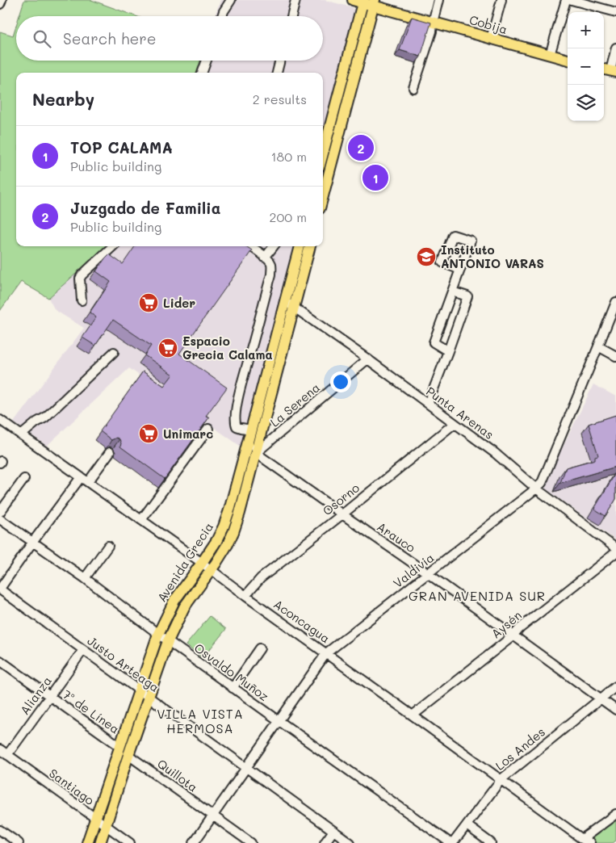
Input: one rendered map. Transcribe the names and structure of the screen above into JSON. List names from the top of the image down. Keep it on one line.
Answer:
{"streets":{"main road":["Cobija","Avenida Grecia"],"street":["La Serena","Punta Arenas","Osorno","Arauco","Valdivia","Aconcagua","Aysén","Justo Arteaga","Osvaldo Muñoz","Alianza","7º de Línea","Los Andes","Quillota","Santiago"]},"crossings":[["La Serena","Punta Arenas"],["La Serena","Arauco"],["La Serena","Avenida Grecia"],["Punta Arenas","Osorno"],["Punta Arenas","Avenida Grecia"],["Punta Arenas","Valdivia"],["Osorno","Arauco"],["Osorno","Aconcagua"],["Arauco","Avenida Grecia"],["Arauco","Valdivia"],["Arauco","Aysén"],["Arauco","Los Andes"],["Avenida Grecia","Aconcagua"],["Avenida Grecia","Justo Arteaga"],["Avenida Grecia","Osvaldo Muñoz"],["Avenida Grecia","7º de Línea"],["Avenida Grecia","Quillota"],["Avenida Grecia","Santiago"],["Valdivia","Aconcagua"],["Valdivia","Justo Arteaga"],["Valdivia","Osvaldo Muñoz"],["Valdivia","Quillota"],["Aconcagua","Aysén"],["Aconcagua","Los Andes"],["Justo Arteaga","Alianza"],["Osvaldo Muñoz","Los Andes"],["Alianza","7º de Línea"],["Alianza","Santiago"]],"districts":["GRAN AVENIDA SUR","VILLA VISTA HERMOSA"],"places":{"school or university":["Instituto ANTONIO VARAS"],"supermarket":["Lider","Espacio Grecia Calama","Unimarc"]},"page":{"map_buttons":["+","−"],"search":"Search here","heading":["Nearby","2 results"],"list":[{"mark":"1","name":"TOP CALAMA","note":"Public building","value":"180 m"},{"mark":"2","name":"Juzgado de Familia","note":"Public building","value":"200 m"}],"pins":["2","1"]}}
